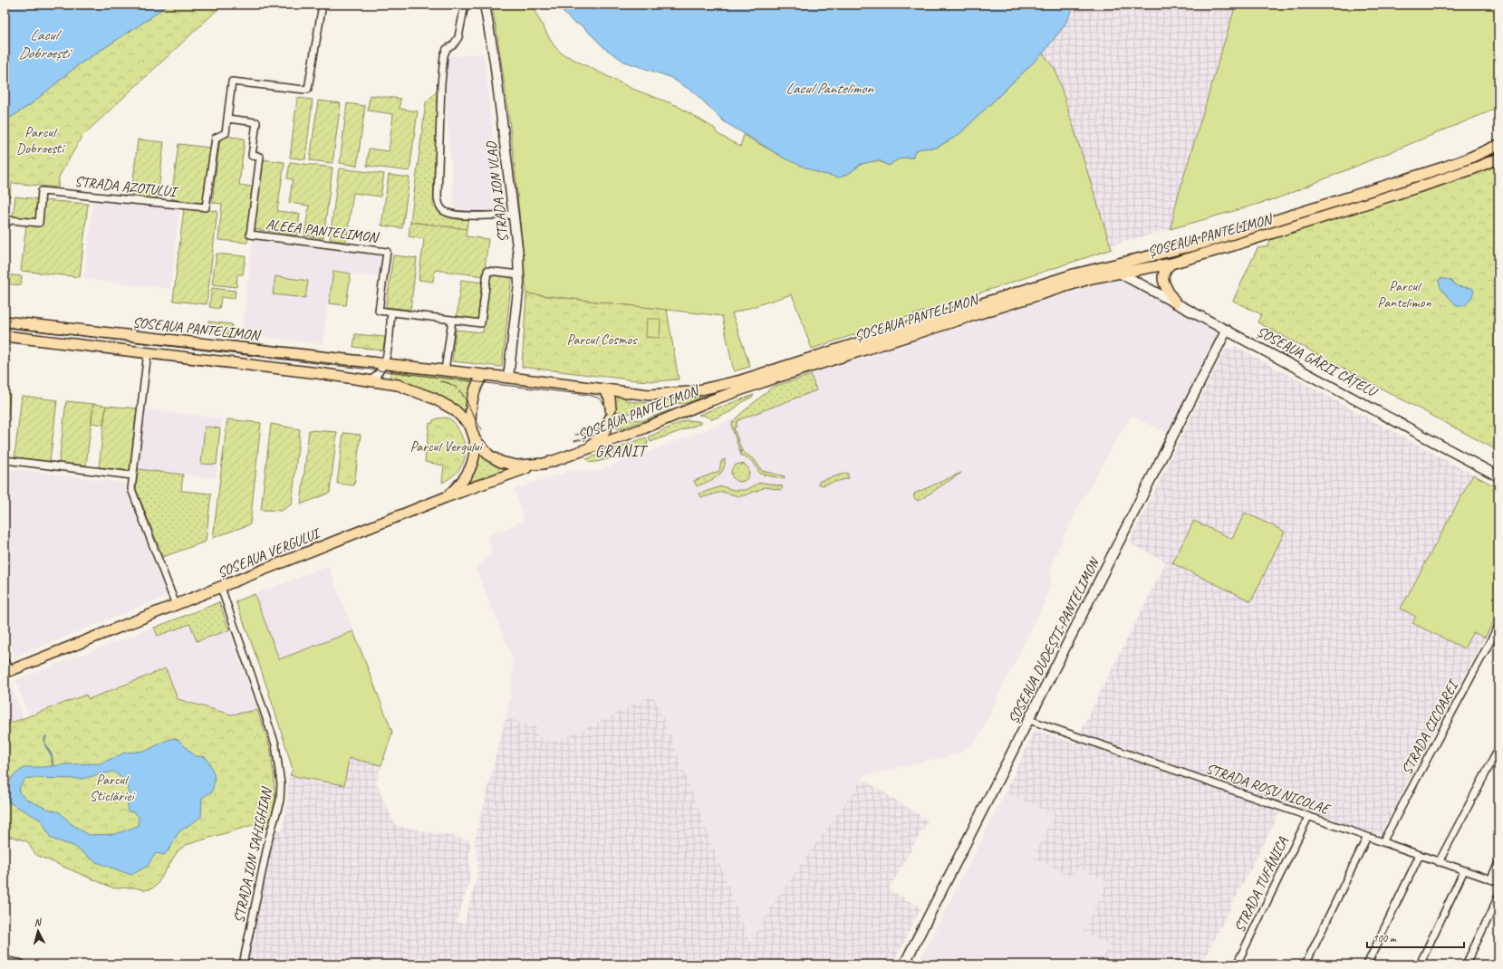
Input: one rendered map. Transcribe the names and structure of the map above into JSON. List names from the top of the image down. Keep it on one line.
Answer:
{"streets":{"main road":["ȘOSEAUA PANTELIMON","ȘOSEAUA GĂRII CĂȚELU","ȘOSEAUA VERGULUI"],"street":["STRADA AZOTULUI","STRADA ION VLAD","ALEEA PANTELIMON","ȘOSEAUA DUDEȘTI-PANTELIMON","STRADA CICOAREI","STRADA ROȘU NICOLAE","STRADA ION SAHIGHIAN","STRADA TUFĂNICA"]},"crossings":[["STRADA AZOTULUI","ALEEA PANTELIMON"],["STRADA ION VLAD","ȘOSEAUA PANTELIMON"],["ȘOSEAUA PANTELIMON","ȘOSEAUA GĂRII CĂȚELU"],["ȘOSEAUA PANTELIMON","ȘOSEAUA VERGULUI"],["ȘOSEAUA GĂRII CĂȚELU","ȘOSEAUA DUDEȘTI-PANTELIMON"],["ȘOSEAUA VERGULUI","STRADA ION SAHIGHIAN"],["ȘOSEAUA DUDEȘTI-PANTELIMON","STRADA ROȘU NICOLAE"],["STRADA CICOAREI","STRADA ROȘU NICOLAE"],["STRADA ROȘU NICOLAE","STRADA TUFĂNICA"]],"districts":["GRANIT"],"water":["Lacul Dobroești","Lacul Pantelimon"],"parks":["Parcul Dobroești","Parcul Pantelimon","Parcul Cosmos","Parcul Vergului","Parcul Sticlăriei"],"scale_bar":"100 m","north":"top"}
